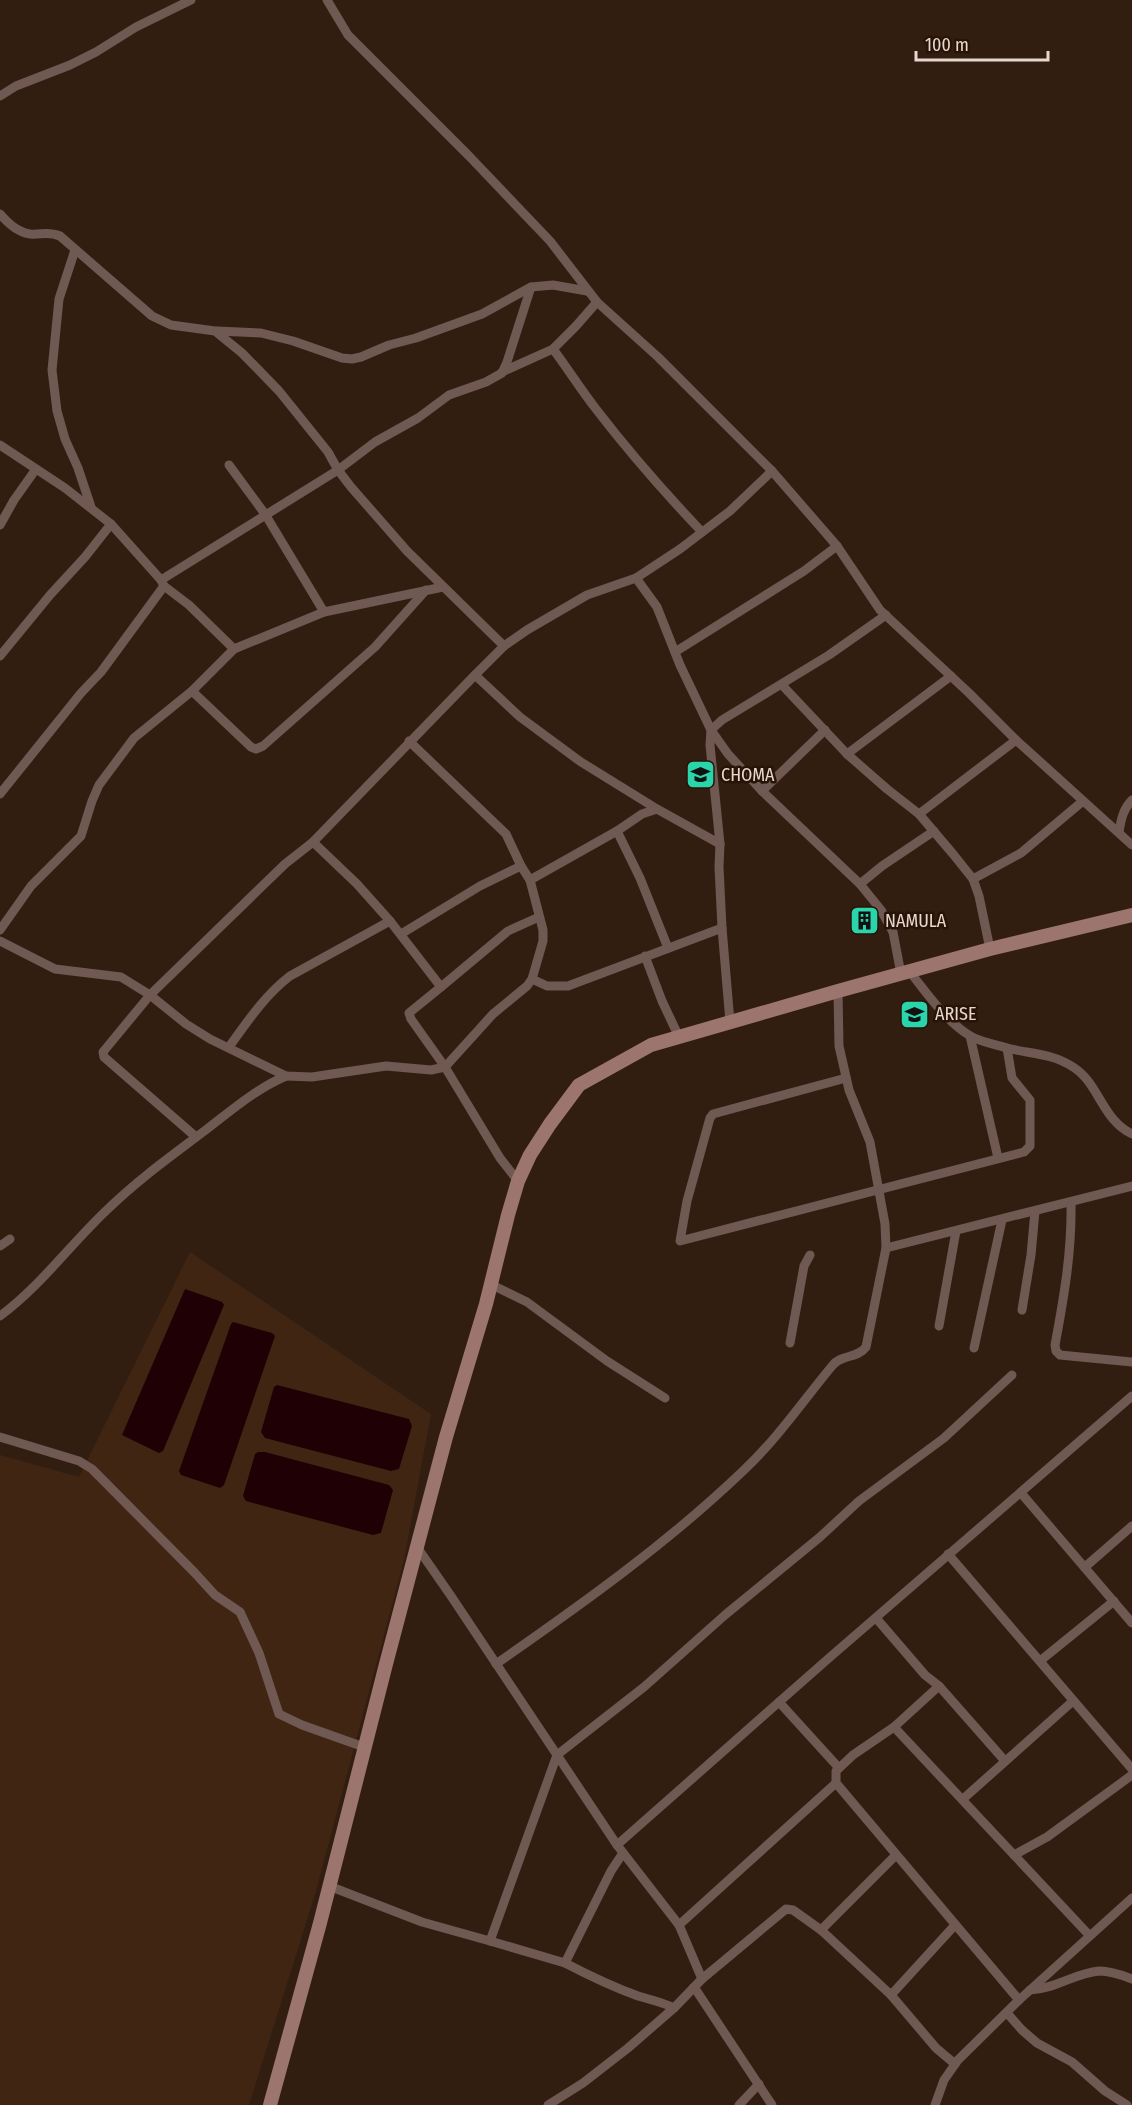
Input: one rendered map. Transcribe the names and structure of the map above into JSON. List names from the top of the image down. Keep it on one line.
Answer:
{"places":{"school or university":["CHOMA","ARISE"],"building":["NAMULA"]},"scale_bar":"100 m"}
